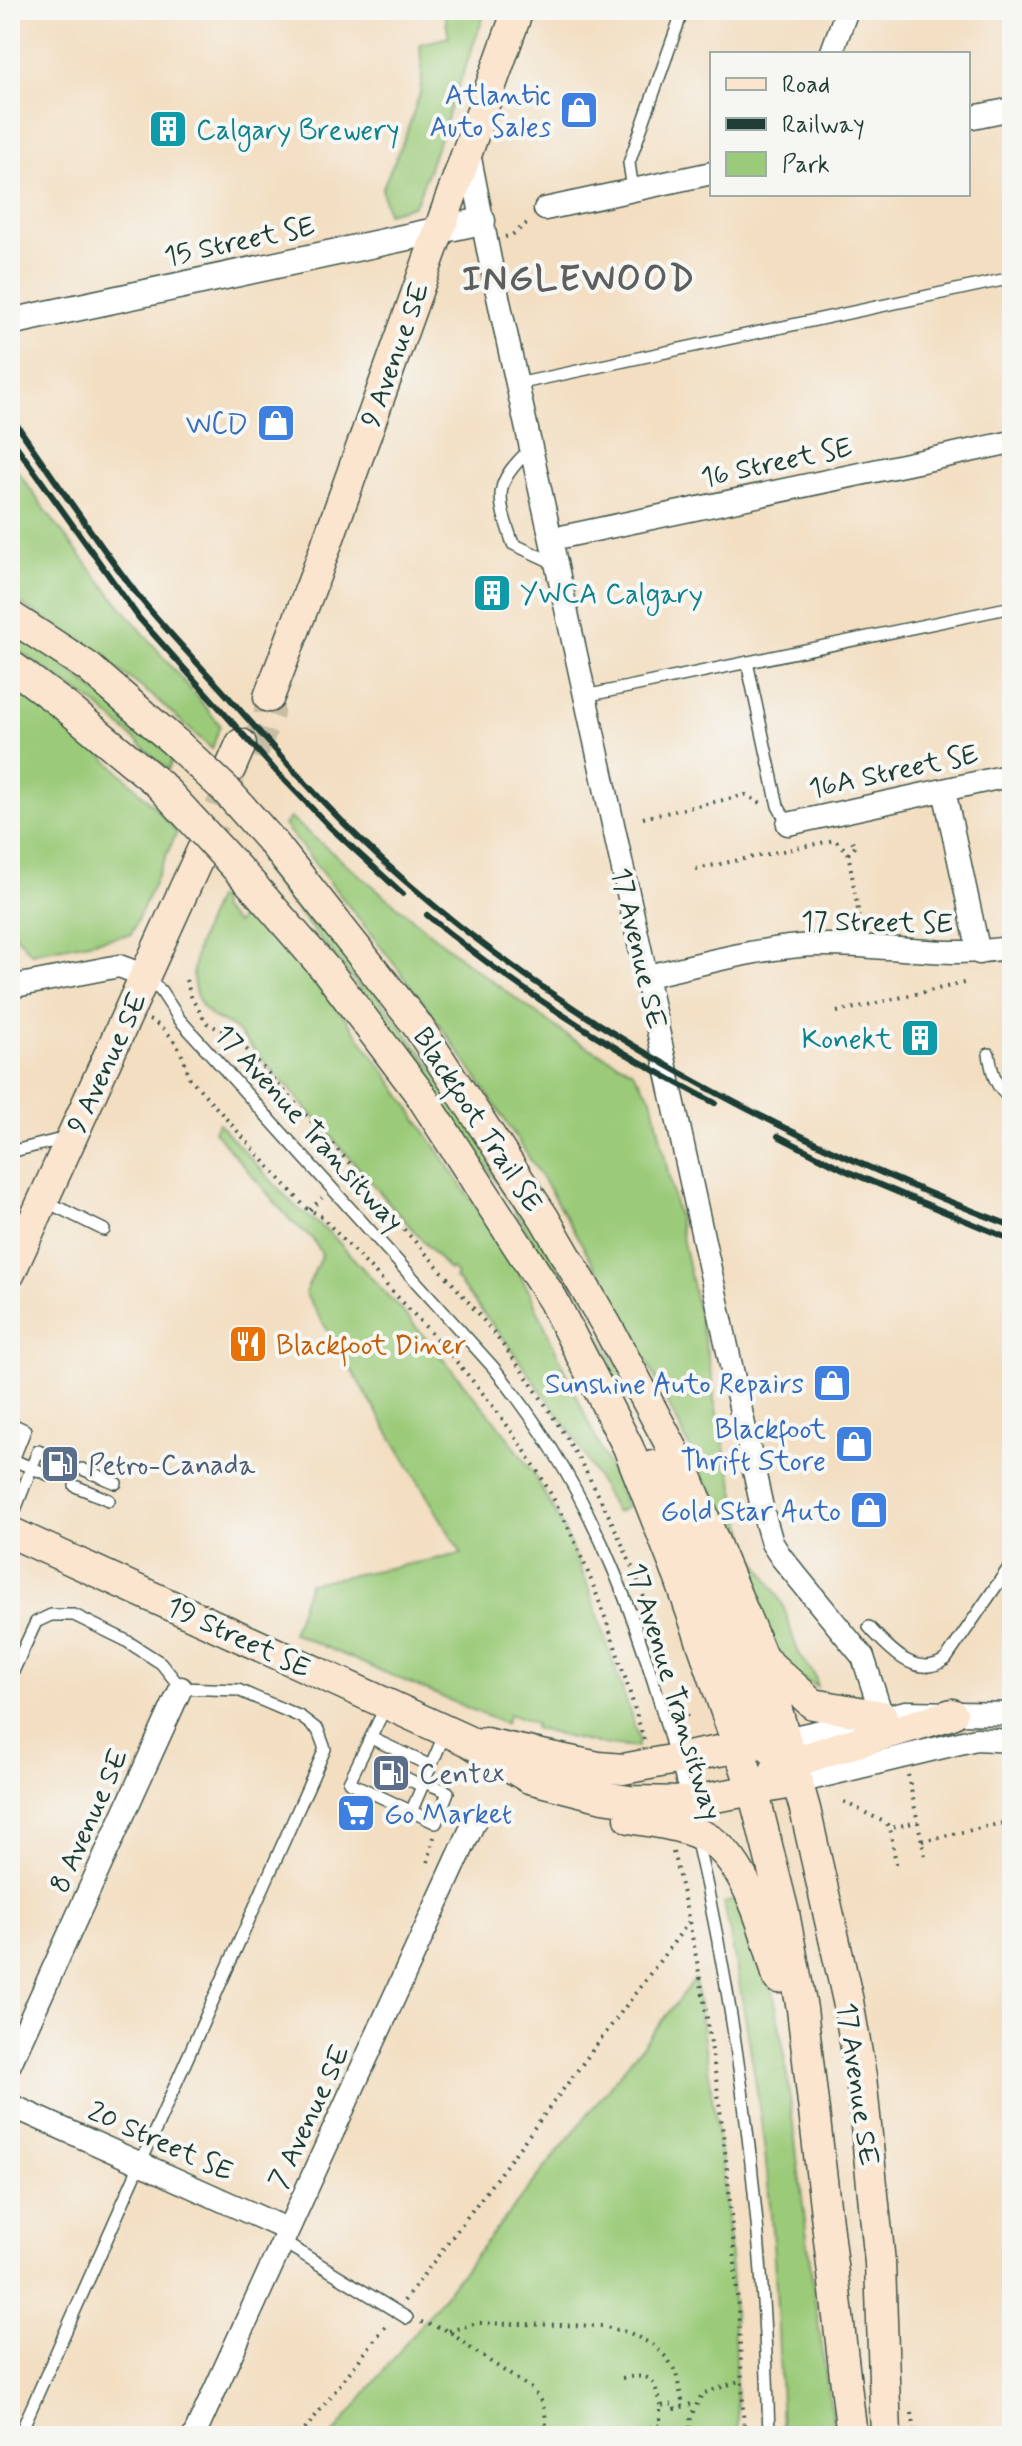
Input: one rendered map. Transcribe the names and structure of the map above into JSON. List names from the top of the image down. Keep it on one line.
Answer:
{"streets":{"main road":["9 Avenue SE","17 Avenue SE","Blackfoot Trail SE","19 Street SE"],"street":["15 Street SE","16 Street SE","16A Street SE","17 Street SE","8 Avenue SE","7 Avenue SE","20 Street SE"],"lane":["17 Avenue Transitway"]},"crossings":[["15 Street SE","9 Avenue SE"],["15 Street SE","17 Avenue SE"],["9 Avenue SE","17 Avenue SE"],["9 Avenue SE","17 Avenue Transitway"],["16 Street SE","17 Avenue SE"],["17 Street SE","17 Avenue SE"],["17 Avenue SE","Blackfoot Trail SE"],["17 Avenue SE","19 Street SE"],["Blackfoot Trail SE","19 Street SE"],["17 Avenue Transitway","19 Street SE"],["7 Avenue SE","20 Street SE"]],"districts":["INGLEWOOD"],"places":{"shop":["Atlantic Auto Sales","WCD","Sunshine Auto Repairs","Blackfoot Thrift Store","Gold Star Auto"],"building":["Calgary Brewery","YWCA Calgary","Konekt"],"restaurant":["Blackfoot Diner"],"fuel station":["Petro-Canada","Centex"],"supermarket":["Go Market"]},"legend":["Road","Railway","Park"]}
